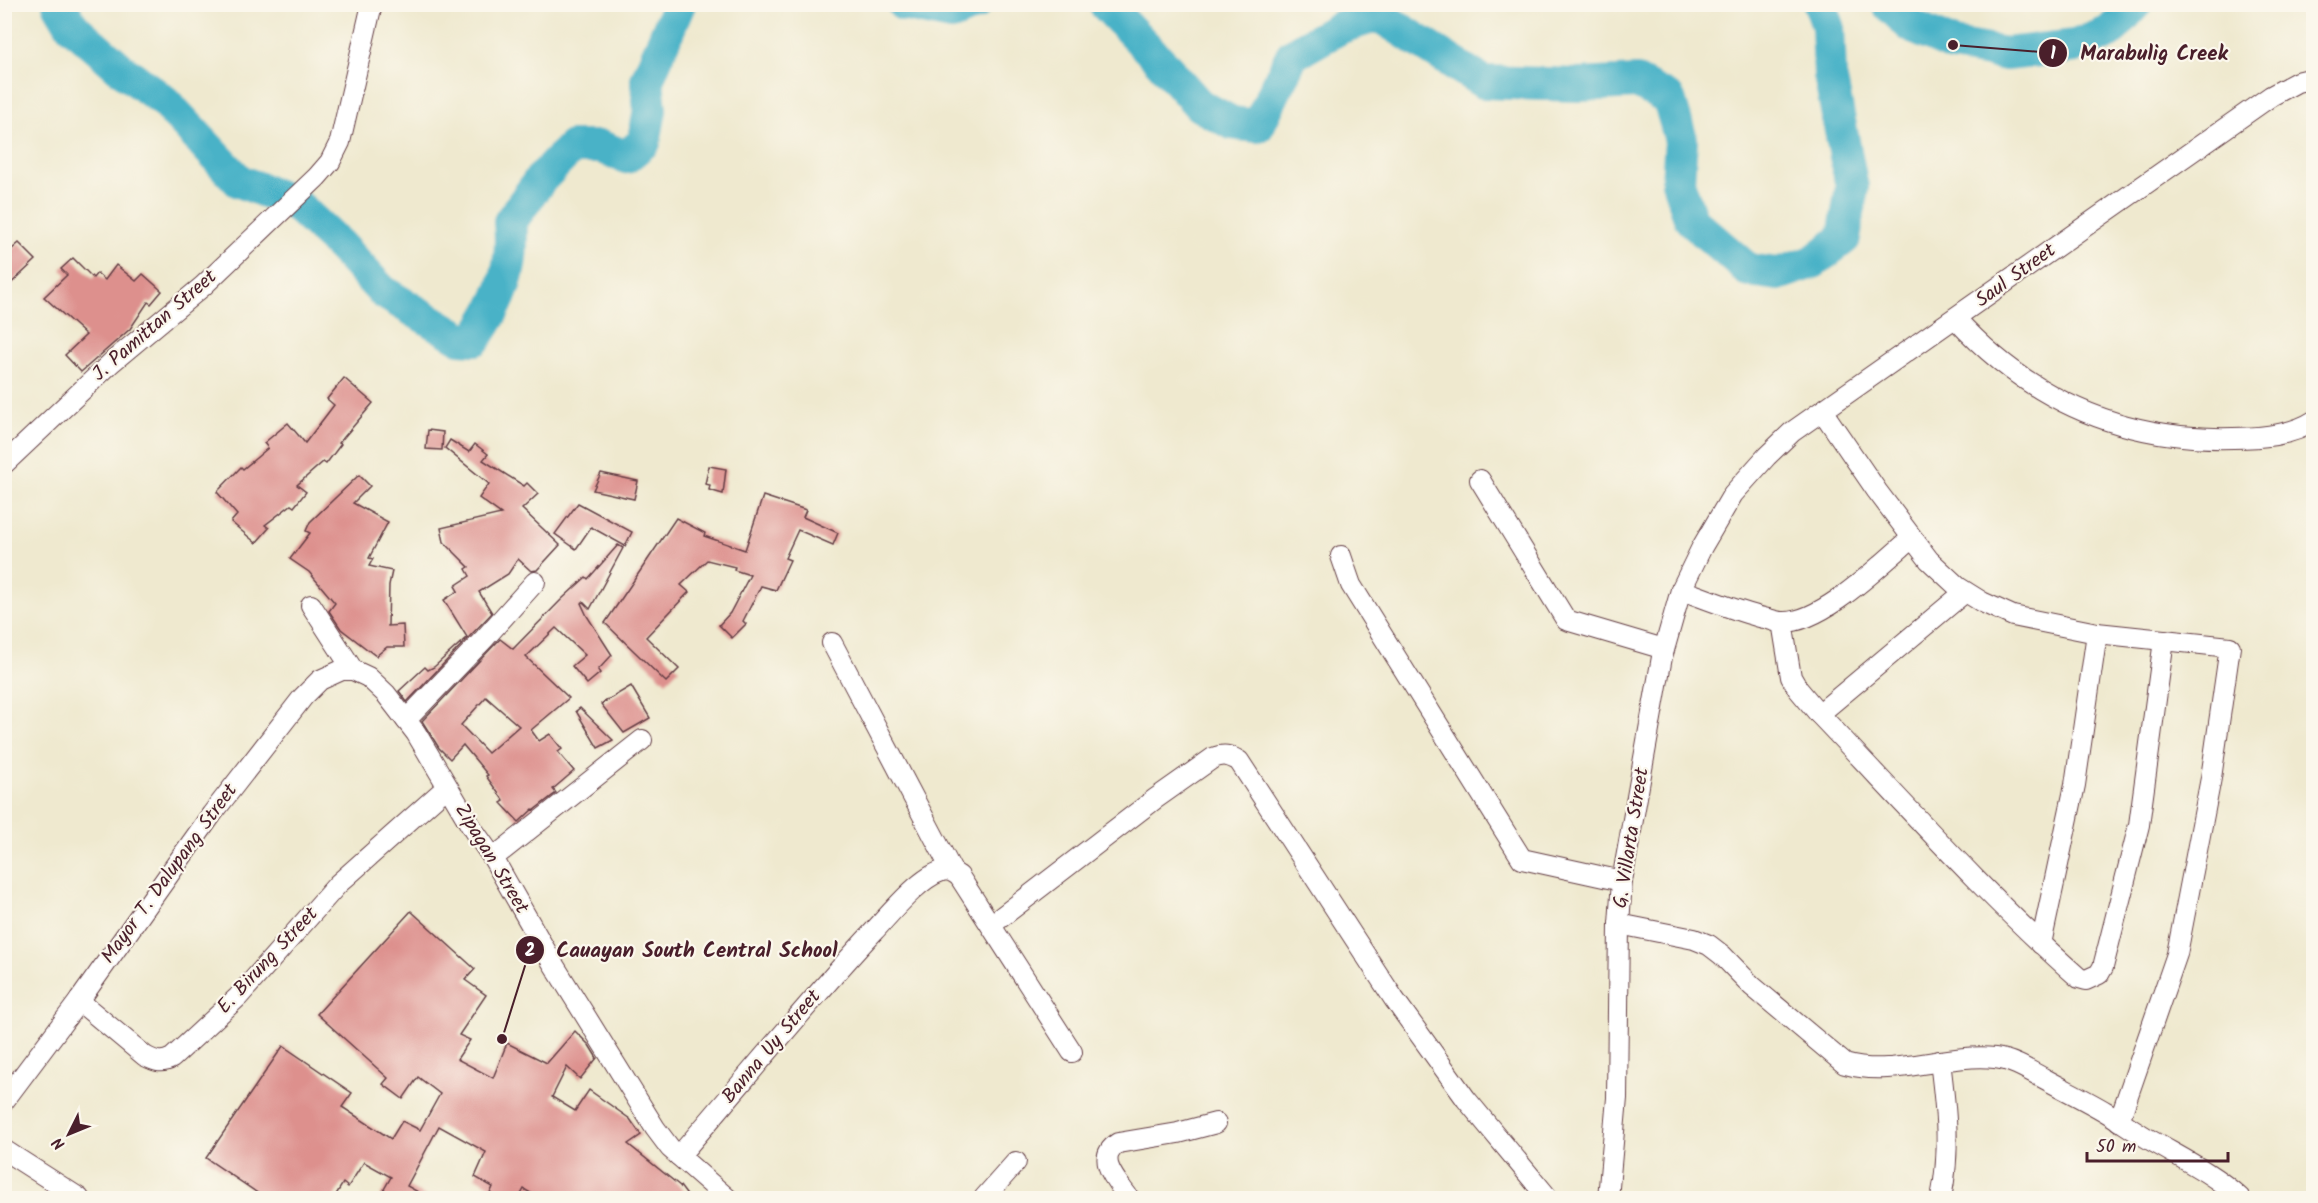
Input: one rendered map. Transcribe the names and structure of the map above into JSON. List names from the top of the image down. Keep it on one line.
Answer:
{"streets":{"street":["Saul Street","J. Pamittan Street","G. Villarta Street","Zipagan Street","Mayor T. Dalupang Street","E. Birung Street","Banna Uy Street"]},"crossings":[["Saul Street","G. Villarta Street"],["Zipagan Street","Mayor T. Dalupang Street"],["Zipagan Street","E. Birung Street"],["Zipagan Street","Banna Uy Street"],["Mayor T. Dalupang Street","E. Birung Street"]],"places":["Marabulig Creek","Cauayan South Central School"],"scale_bar":"50 m","north":"bottom left"}
